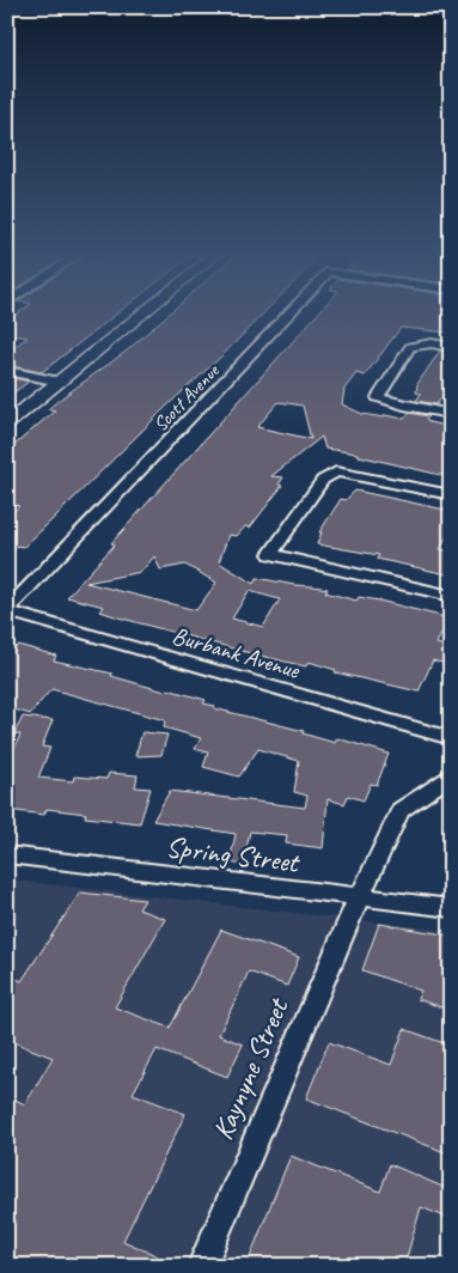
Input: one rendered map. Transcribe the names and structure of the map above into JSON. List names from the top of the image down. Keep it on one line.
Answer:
{"streets":{"street":["Scott Avenue","Burbank Avenue","Spring Street","Kaynyne Street"]},"crossings":[["Scott Avenue","Burbank Avenue"],["Spring Street","Kaynyne Street"]]}
